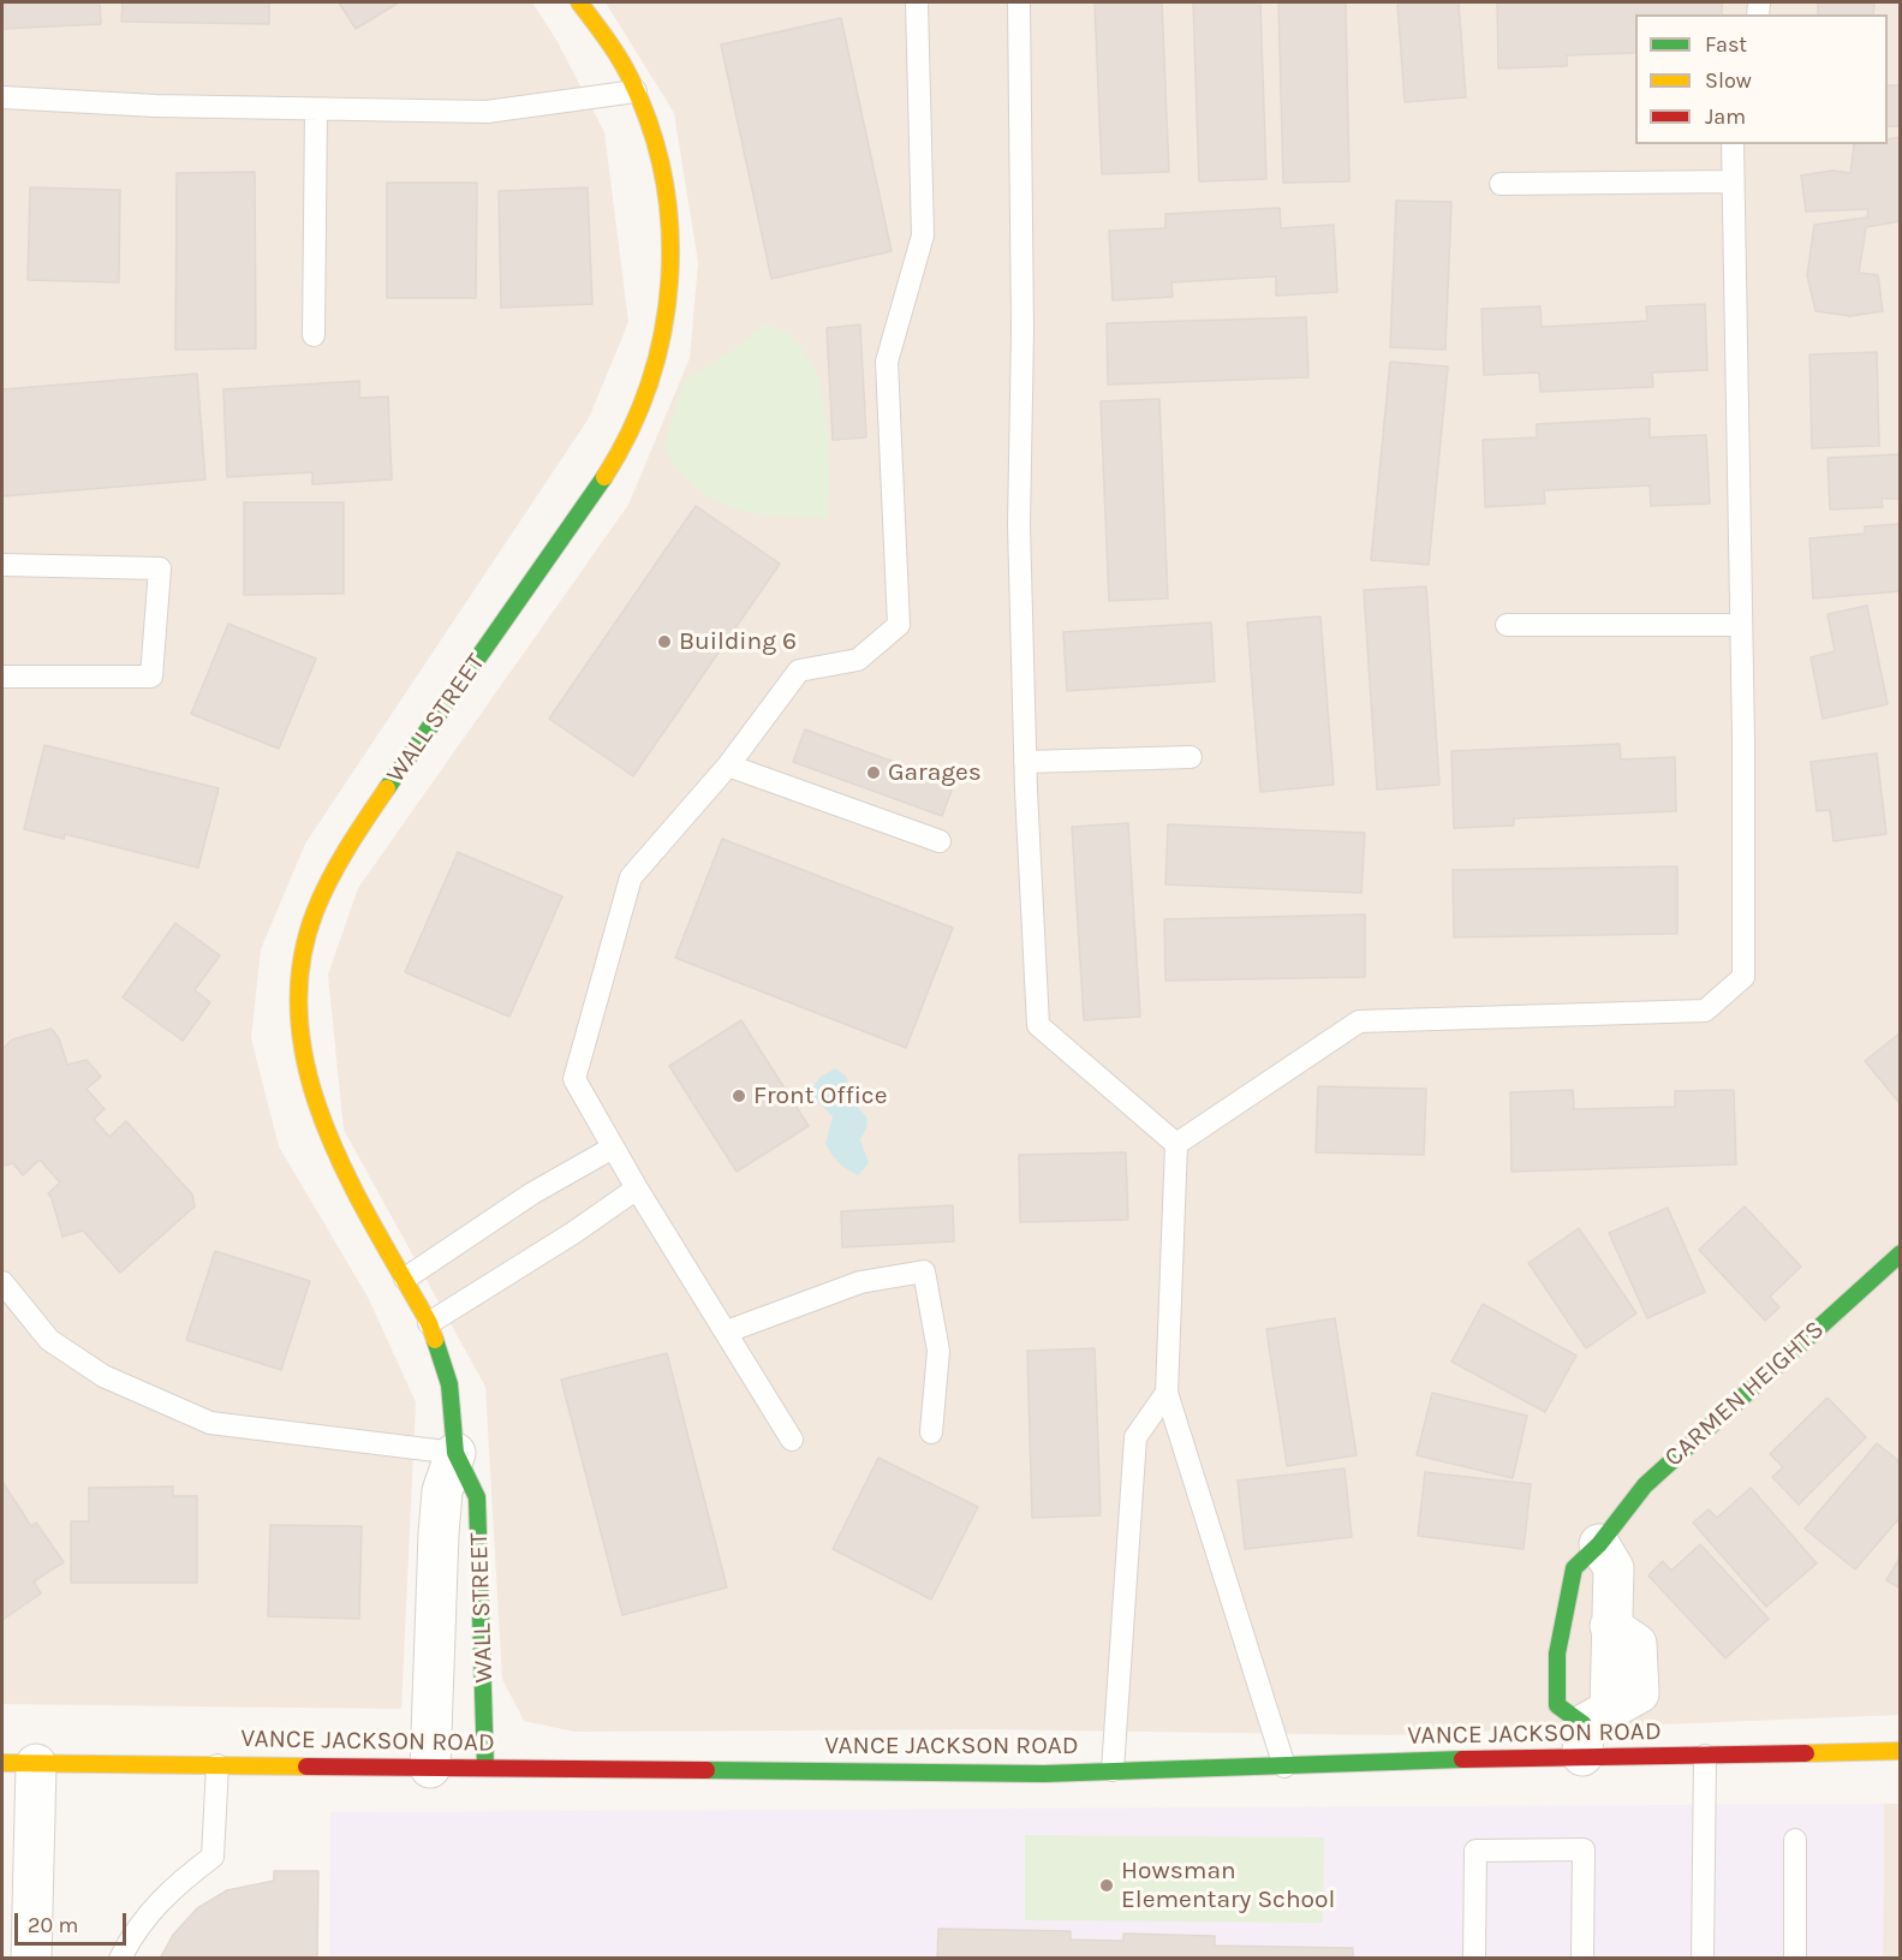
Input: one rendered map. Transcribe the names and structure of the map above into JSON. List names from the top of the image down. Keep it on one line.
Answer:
{"streets":{"street":["WALL STREET","CARMEN HEIGHTS","VANCE JACKSON ROAD"]},"crossings":[["WALL STREET","VANCE JACKSON ROAD"],["CARMEN HEIGHTS","VANCE JACKSON ROAD"]],"places":["Building 6","Garages","Front Office","Howsman Elementary School"],"legend":["Fast","Slow","Jam"],"scale_bar":"20 m"}
